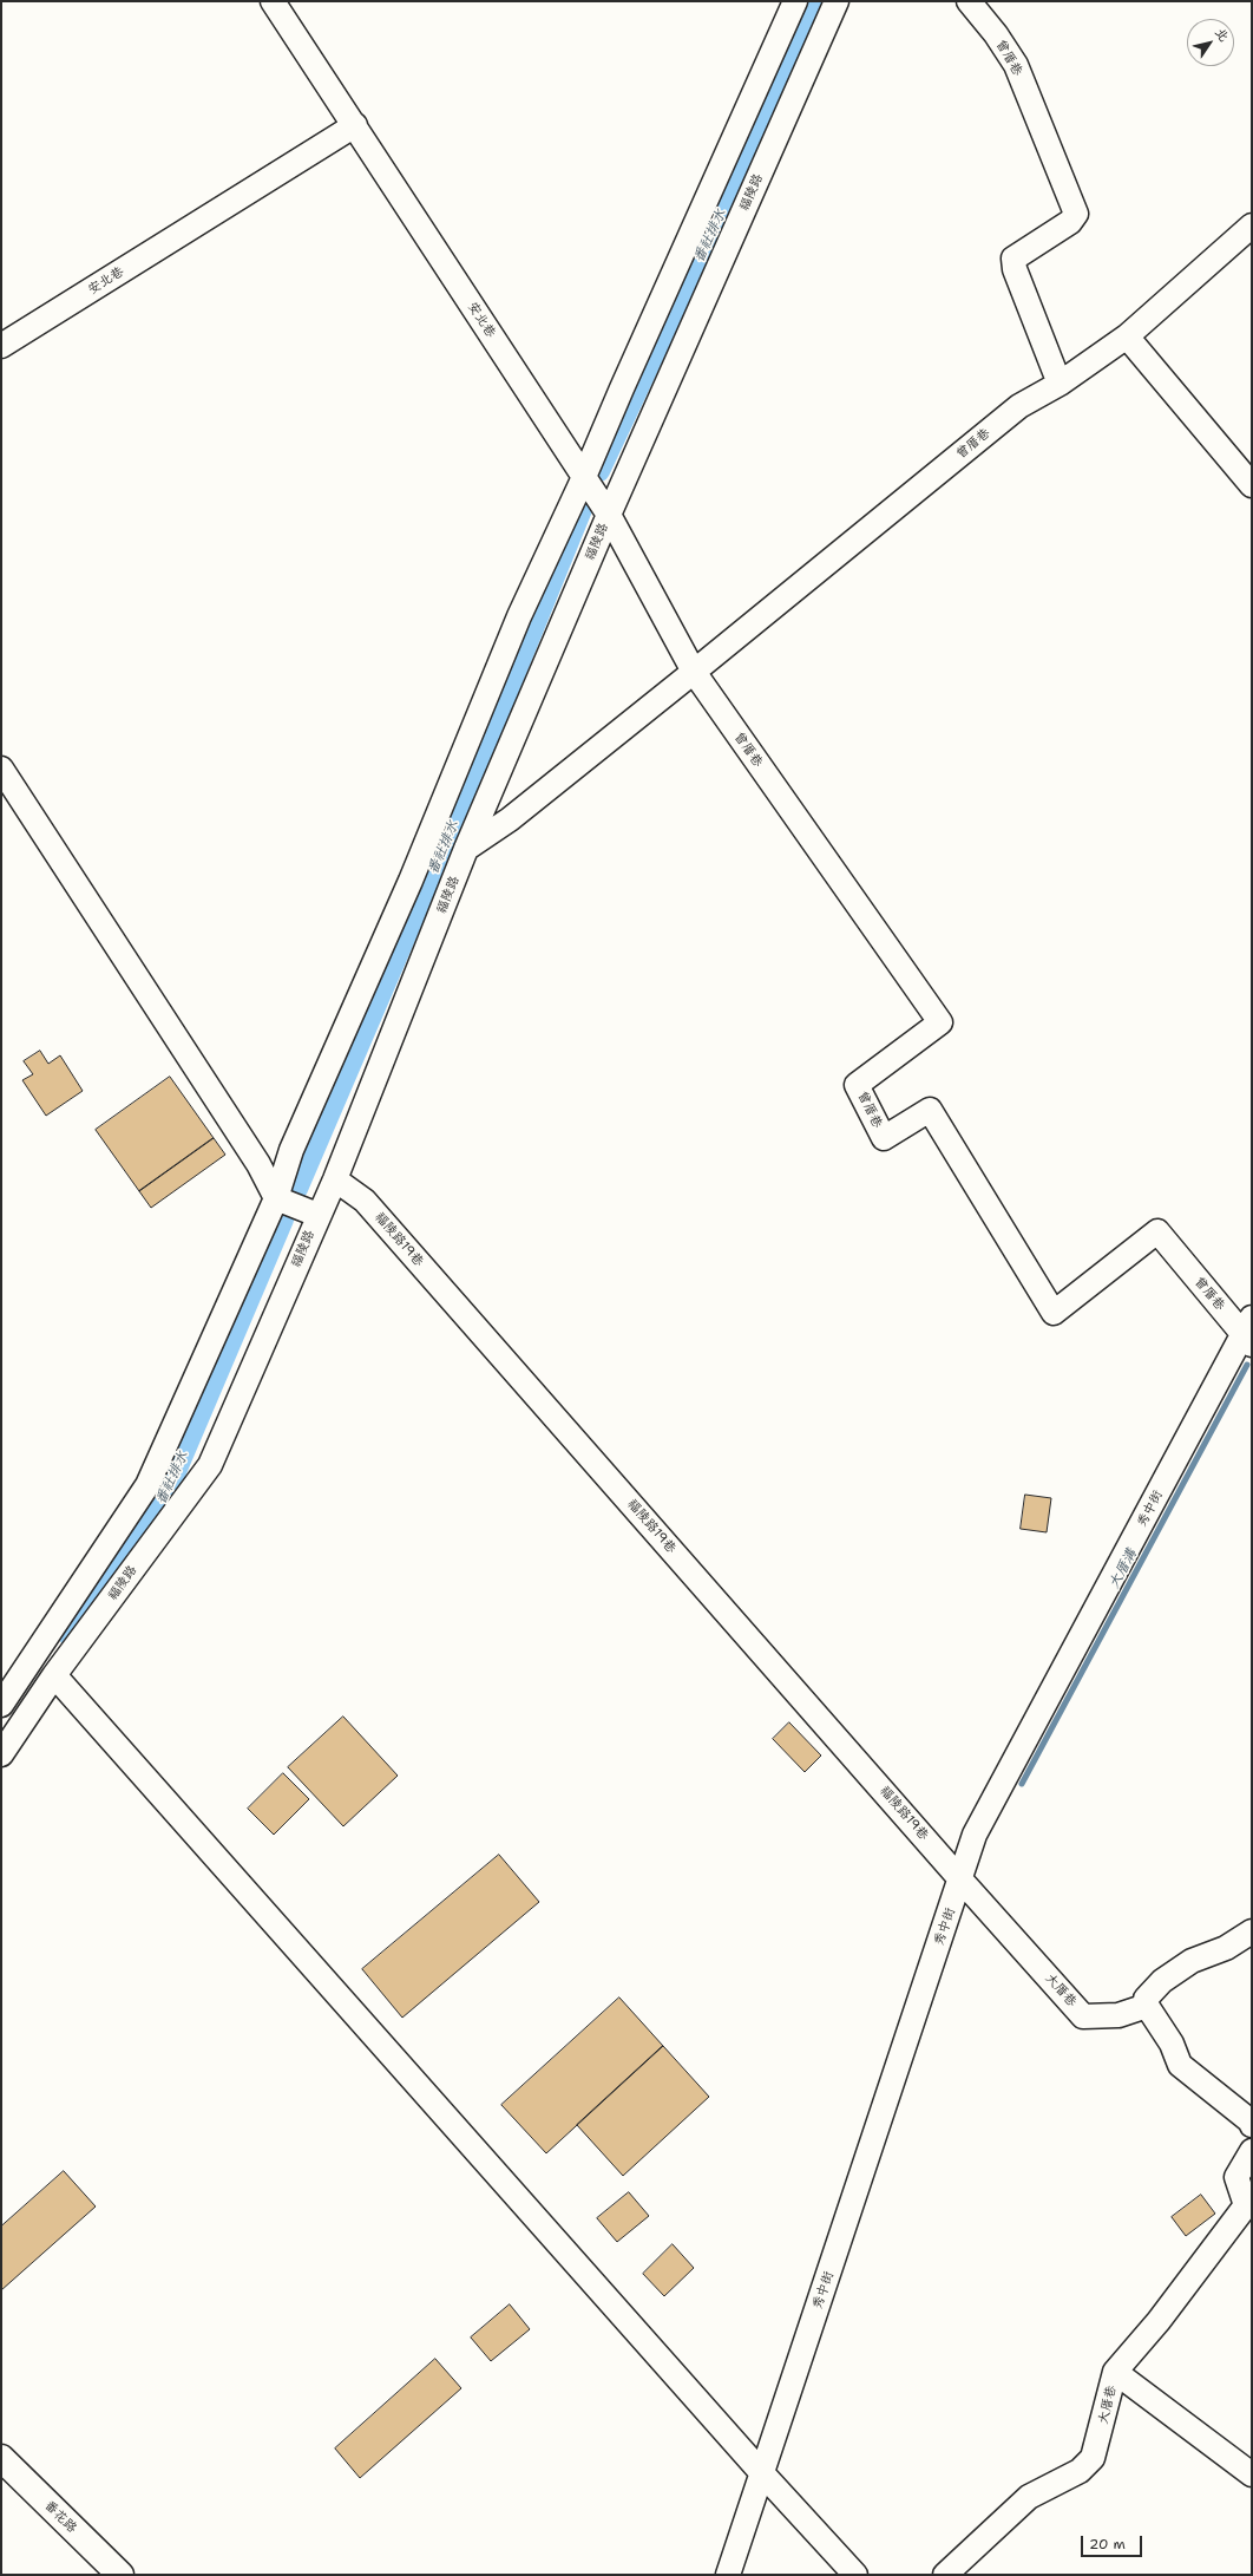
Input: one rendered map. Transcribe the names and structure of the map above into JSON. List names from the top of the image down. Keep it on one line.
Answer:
{"streets":{"main road":["番花路"],"street":["曾厝巷","福陵路","安北巷","福陵路19巷","秀中街","大厝巷"]},"crossings":[["曾厝巷","福陵路"],["曾厝巷","安北巷"],["曾厝巷","秀中街"],["福陵路","安北巷"],["福陵路","福陵路19巷"],["福陵路19巷","秀中街"],["福陵路19巷","大厝巷"],["秀中街","大厝巷"]],"water":["番社排水","大厝溝"],"scale_bar":"20 m","north":"top right"}
